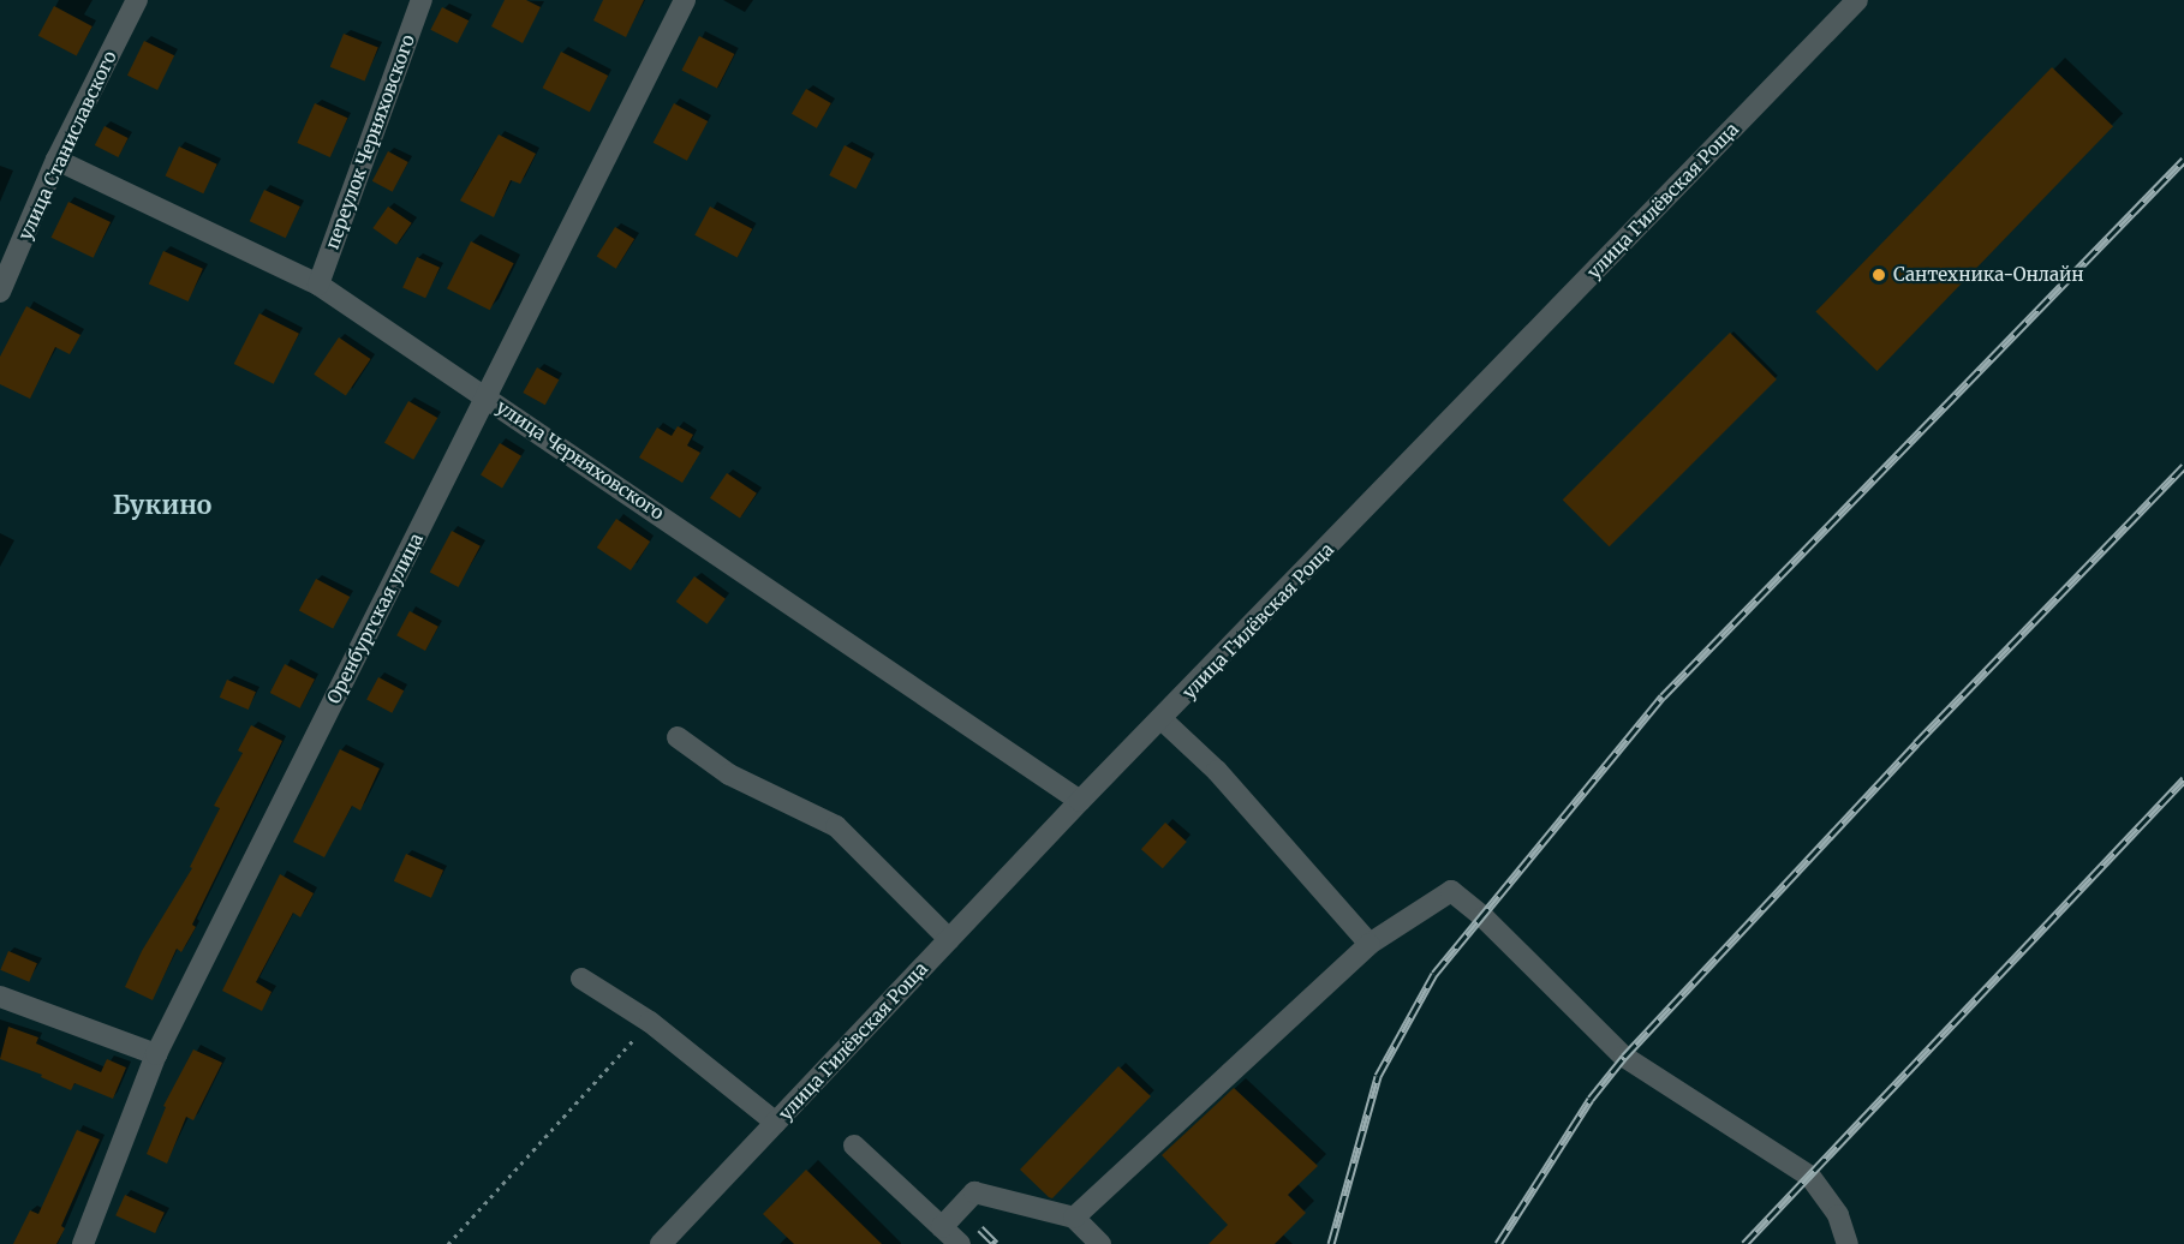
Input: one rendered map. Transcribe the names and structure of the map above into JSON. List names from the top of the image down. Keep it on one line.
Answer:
{"streets":{"street":["переулок Черняховского","улица Станиславского","улица Гилёвская Роща","улица Черняховского","Оренбургская улица"]},"crossings":[["переулок Черняховского","улица Черняховского"],["улица Станиславского","улица Черняховского"],["улица Гилёвская Роща","улица Черняховского"],["улица Черняховского","Оренбургская улица"]],"districts":["Букино"],"places":["Сантехника-Онлайн"]}
